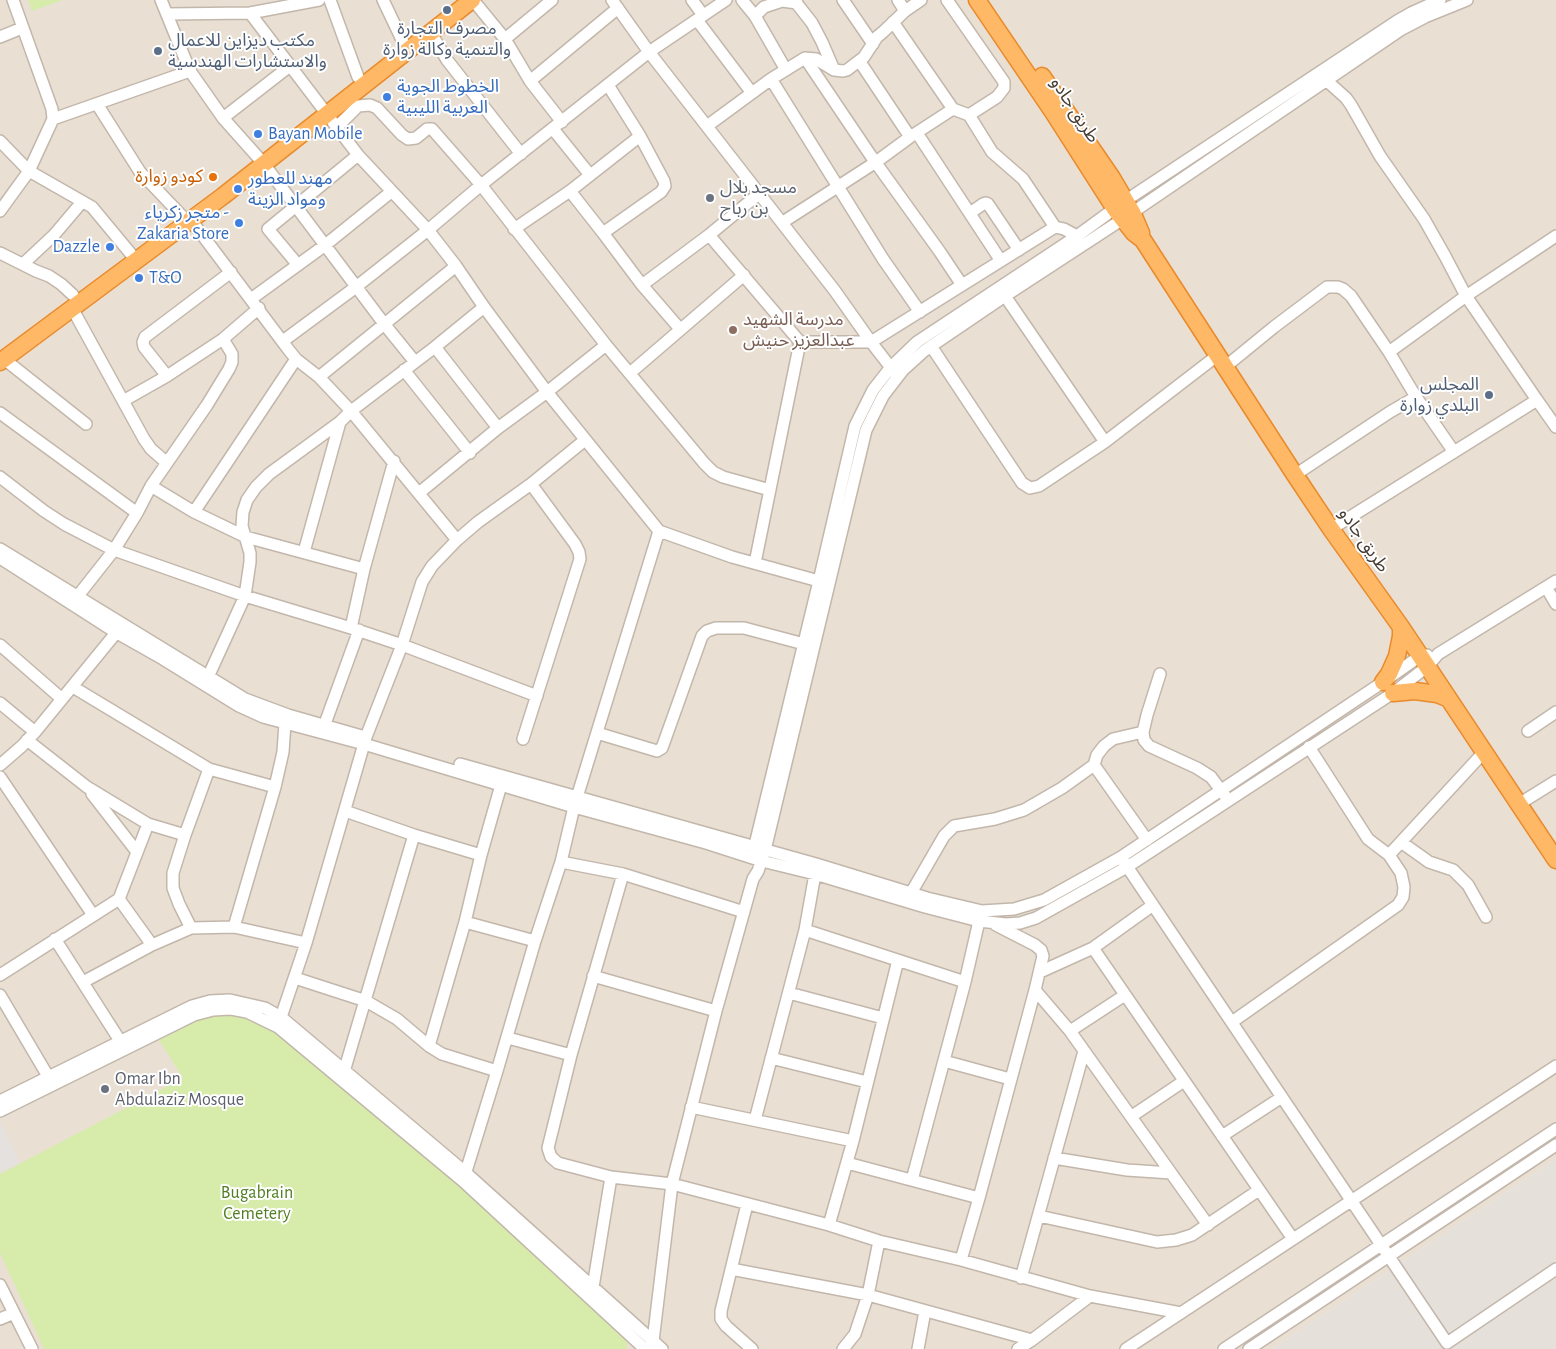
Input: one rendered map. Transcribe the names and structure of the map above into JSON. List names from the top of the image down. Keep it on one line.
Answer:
{"streets":{"highway":["طريق جادو"]},"parks":["Bugabrain Cemetery"],"places":["مصرف التجارة والتنمية وكالة زوارة","مكتب ديزاين للاعمال والاستشارات الهندسية","الخطوط الجوية العربية الليبية","Bayan Mobile","كودو زوارة","مهند للعطور ومواد الزينة","مسجد بلال بن رباح","متجر زكرياء - Zakaria Store","Dazzle","T&O","مدرسة الشهيد عبدالعزيز حنيش","المجلس البلدي زوارة","Omar Ibn Abdulaziz Mosque"]}
